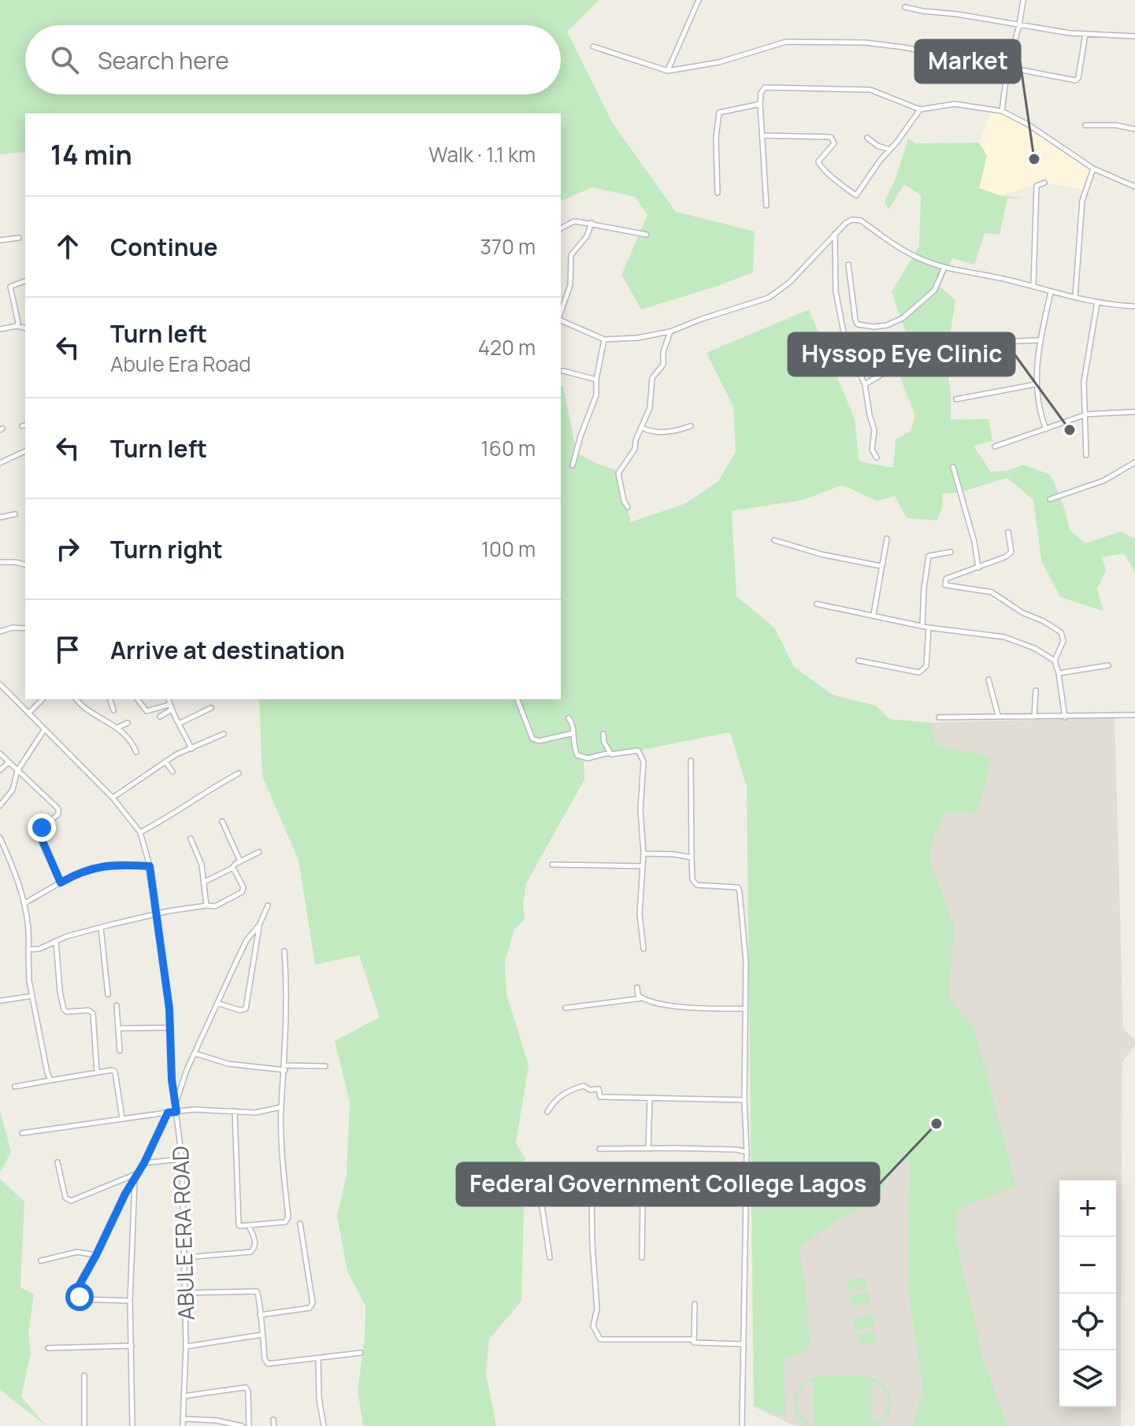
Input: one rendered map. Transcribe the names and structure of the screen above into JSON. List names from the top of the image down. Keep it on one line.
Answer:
{"streets":{"street":["ABULE ERA ROAD"]},"places":["Market","Hyssop Eye Clinic","Federal Government College Lagos"],"page":{"search":"Search here","heading":["14 min","Walk · 1.1 km"],"list":[["Continue","370 m"],["Turn left","Abule Era Road","420 m"],["Turn left","160 m"],["Turn right","100 m"],"Arrive at destination"],"map_buttons":["+","−"]}}
